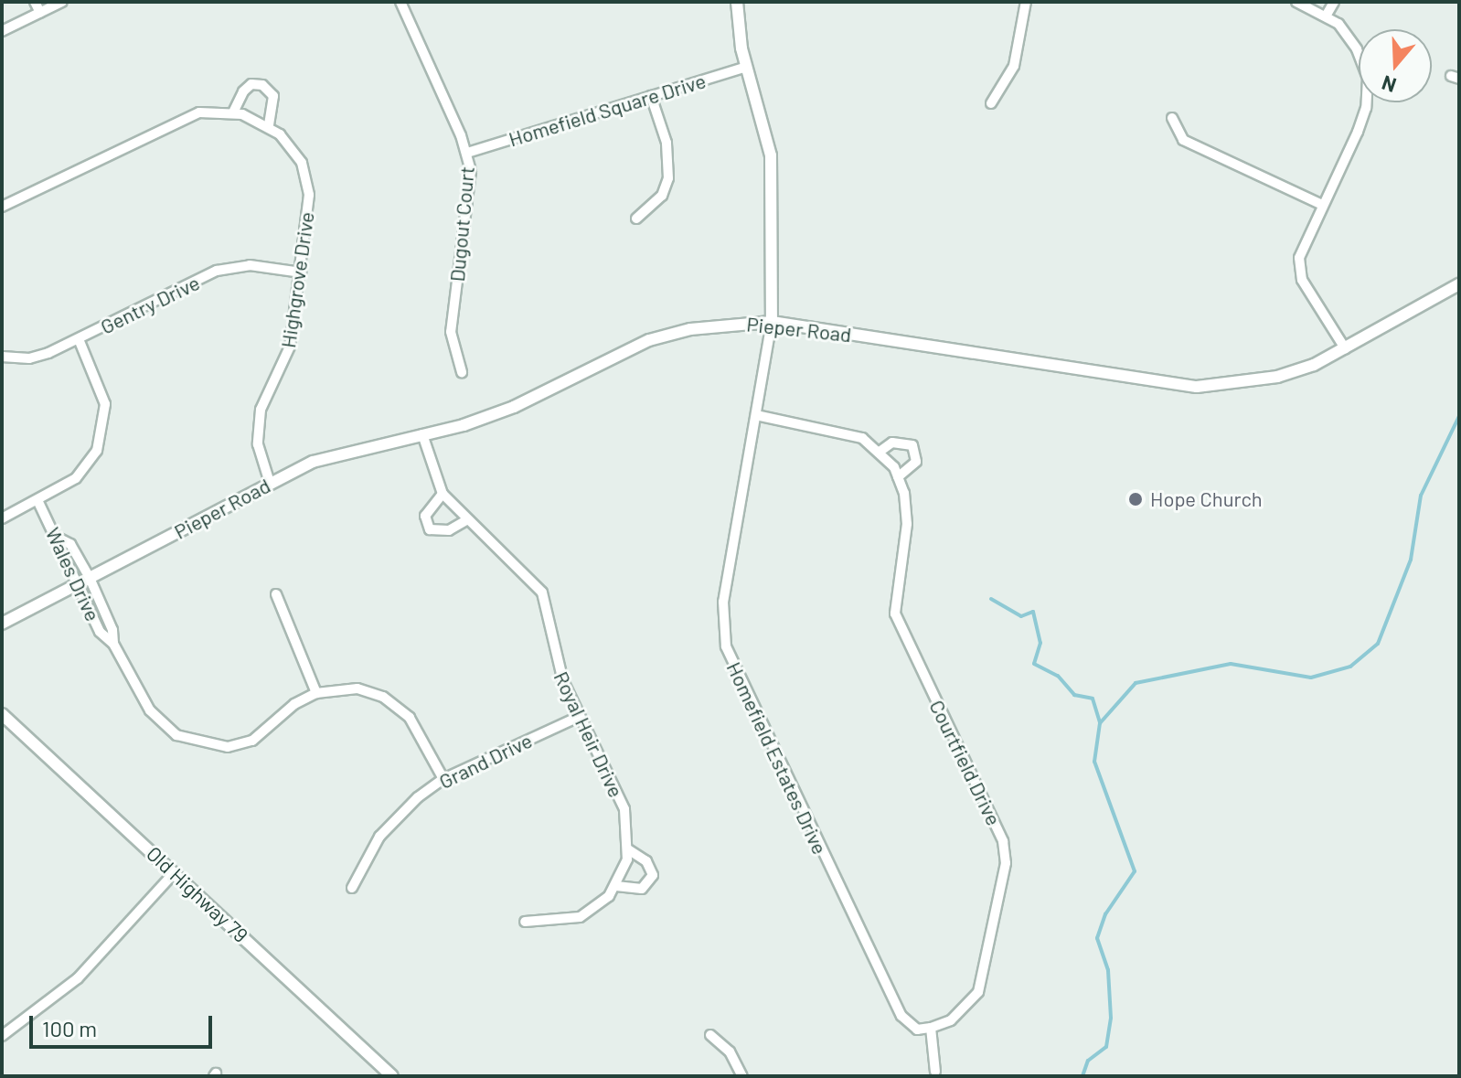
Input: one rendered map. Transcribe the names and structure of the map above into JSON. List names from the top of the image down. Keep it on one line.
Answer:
{"streets":{"street":["Homefield Square Drive","Dugout Court","Highgrove Drive","Gentry Drive","Pieper Road","Wales Drive","Royal Heir Drive","Homefield Estates Drive","Grand Drive","Courtfield Drive","Old Highway 79"]},"crossings":[["Homefield Square Drive","Dugout Court"],["Highgrove Drive","Gentry Drive"],["Highgrove Drive","Pieper Road"],["Pieper Road","Wales Drive"],["Pieper Road","Royal Heir Drive"],["Pieper Road","Homefield Estates Drive"],["Wales Drive","Grand Drive"],["Royal Heir Drive","Grand Drive"],["Homefield Estates Drive","Courtfield Drive"]],"places":["Hope Church"],"scale_bar":"100 m","north":"bottom"}
